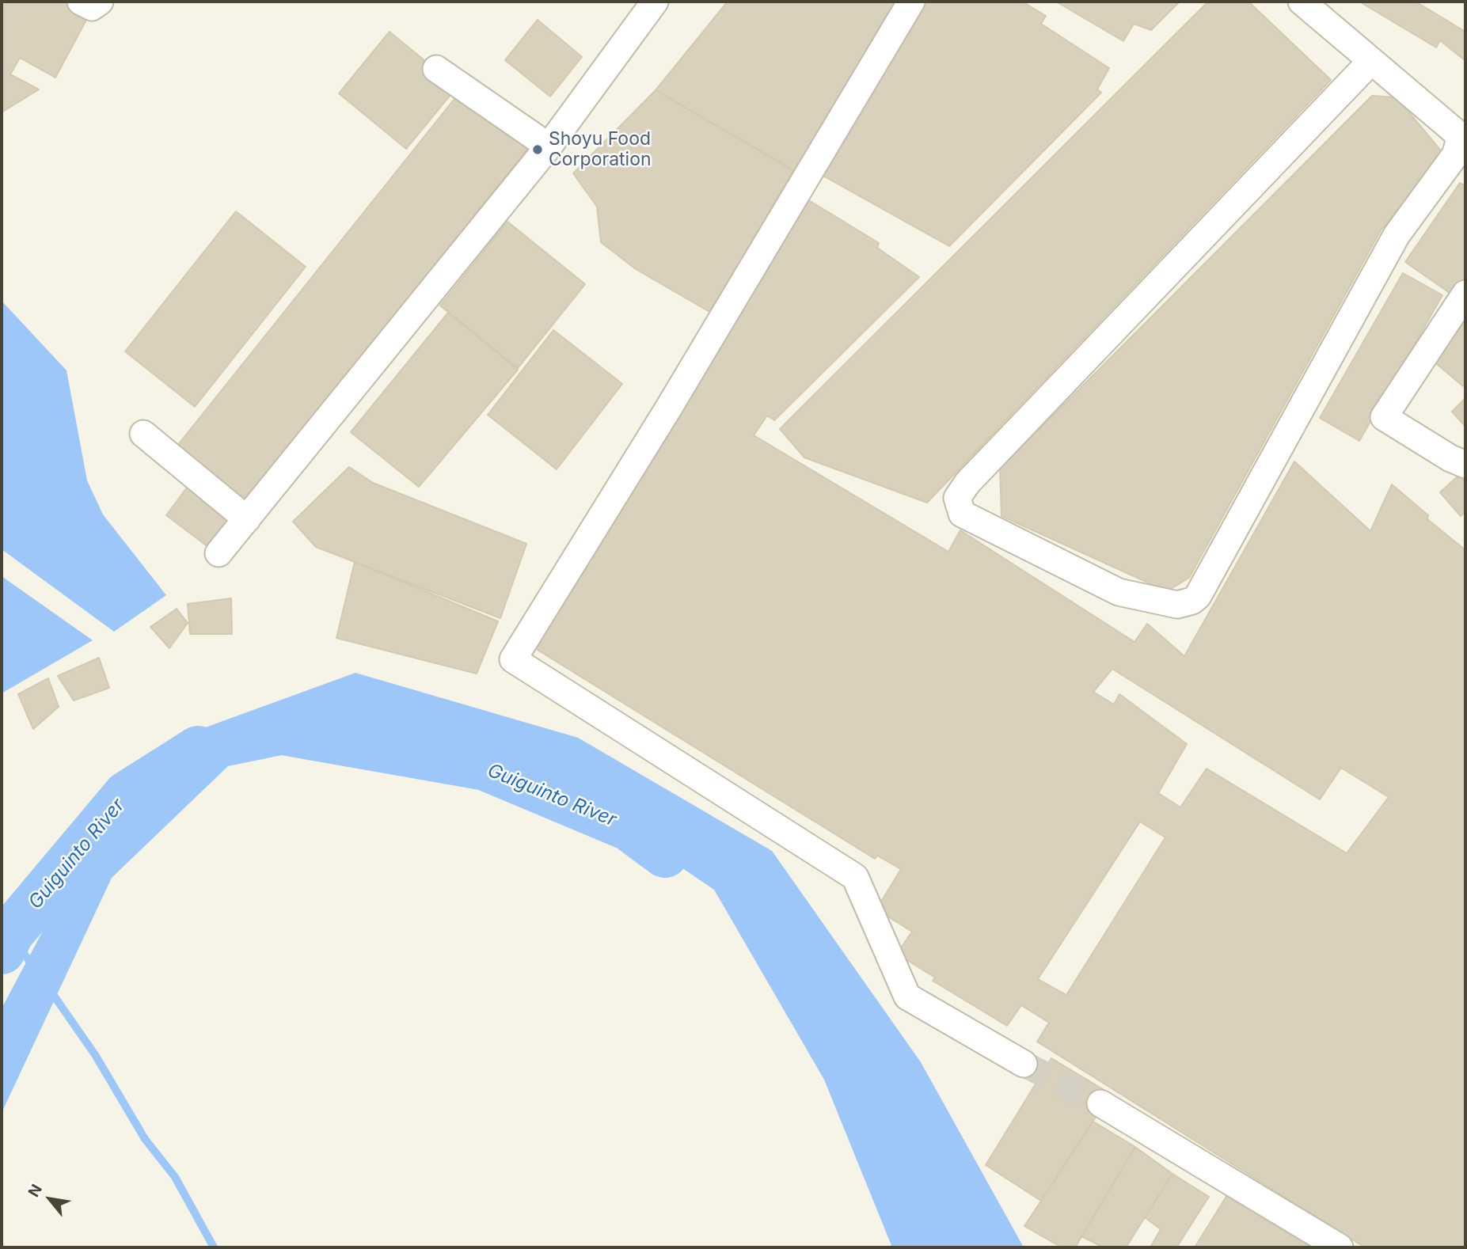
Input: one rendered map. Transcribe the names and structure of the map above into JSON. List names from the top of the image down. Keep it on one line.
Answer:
{"water":["Guiguinto River"],"places":["Shoyu Food Corporation"],"north":"top left"}
